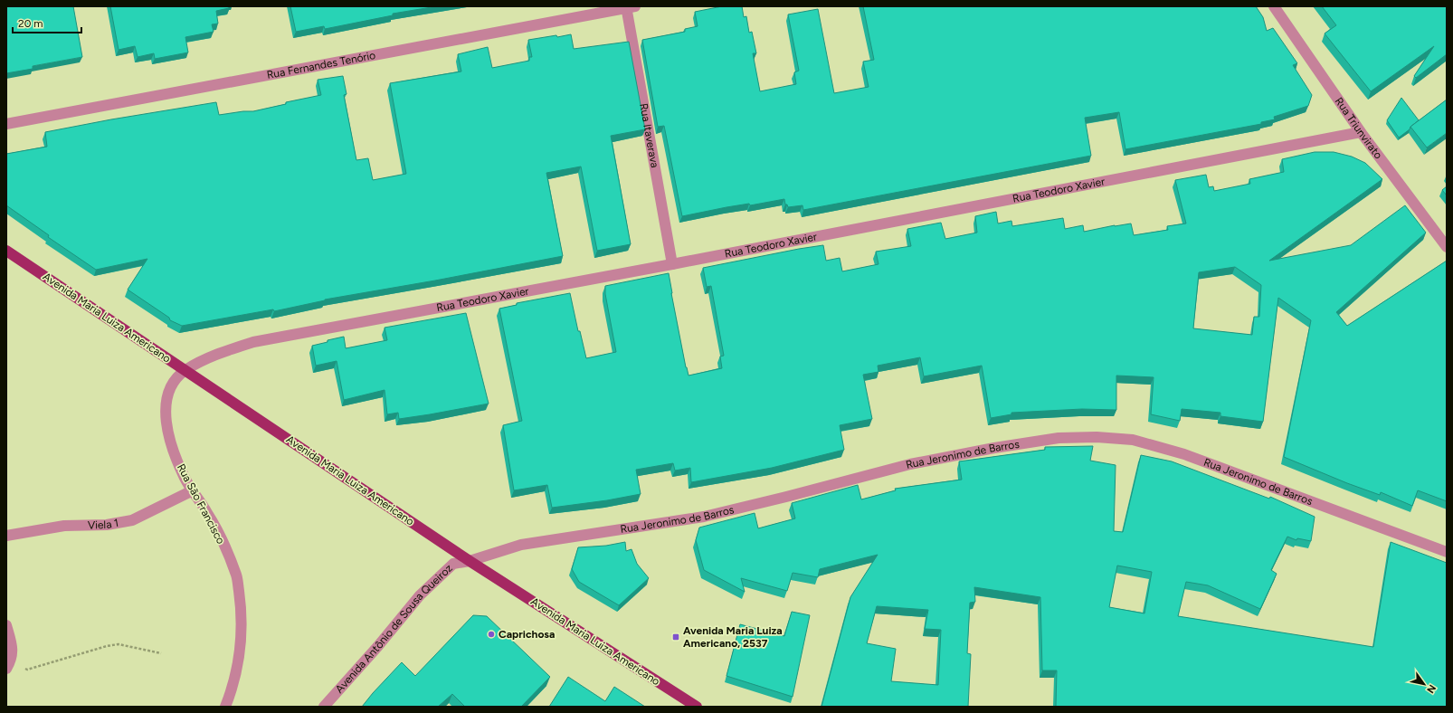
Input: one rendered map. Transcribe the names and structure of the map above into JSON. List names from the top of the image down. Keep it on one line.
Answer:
{"streets":{"main road":["Avenida Maria Luiza Americano"],"street":["Rua Fernandes Tenório","Rua Triunvirato","Rua Itaverava","Rua Teodoro Xavier","Rua Jeronimo de Barros","Rua São Francisco","Viela 1","Avenida Antônio de Sousa Queiroz"]},"crossings":[["Rua Fernandes Tenório","Rua Itaverava"],["Rua Triunvirato","Rua Teodoro Xavier"],["Rua Itaverava","Rua Teodoro Xavier"],["Rua Teodoro Xavier","Avenida Maria Luiza Americano"],["Rua Teodoro Xavier","Rua São Francisco"],["Avenida Maria Luiza Americano","Rua Jeronimo de Barros"],["Avenida Maria Luiza Americano","Rua São Francisco"],["Avenida Maria Luiza Americano","Avenida Antônio de Sousa Queiroz"],["Rua Jeronimo de Barros","Avenida Antônio de Sousa Queiroz"],["Rua São Francisco","Viela 1"]],"places":{"other":["Caprichosa"],"transit":["Avenida Maria Luiza Americano, 2537"]},"scale_bar":"20 m","north":"bottom right"}
